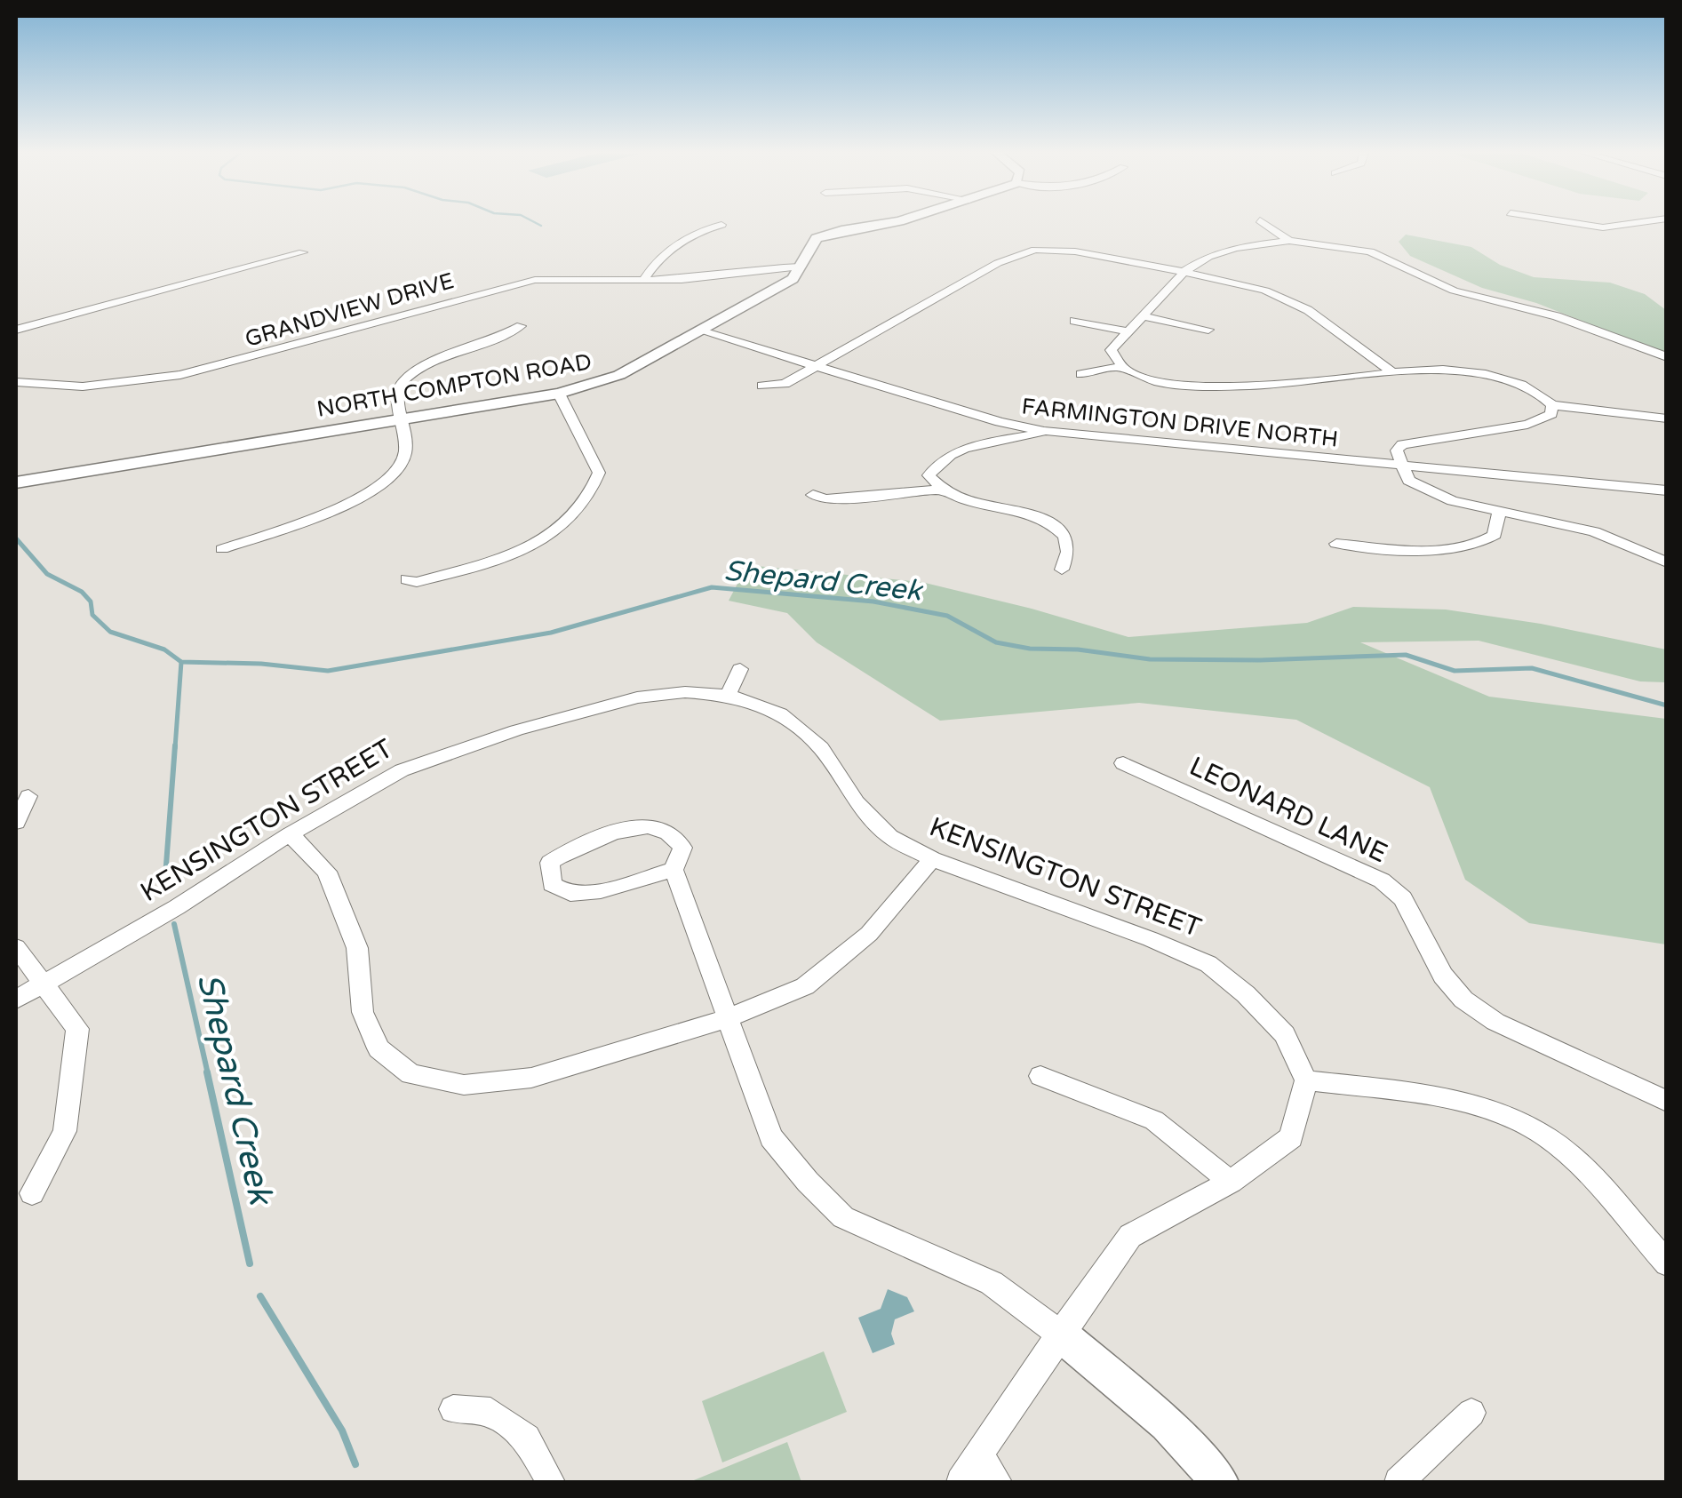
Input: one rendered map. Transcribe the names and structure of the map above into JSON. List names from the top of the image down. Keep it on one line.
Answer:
{"streets":{"street":["GRANDVIEW DRIVE","NORTH COMPTON ROAD","FARMINGTON DRIVE NORTH","LEONARD LANE","KENSINGTON STREET"]},"crossings":[["GRANDVIEW DRIVE","NORTH COMPTON ROAD"],["NORTH COMPTON ROAD","FARMINGTON DRIVE NORTH"]],"water":["Shepard Creek"]}
